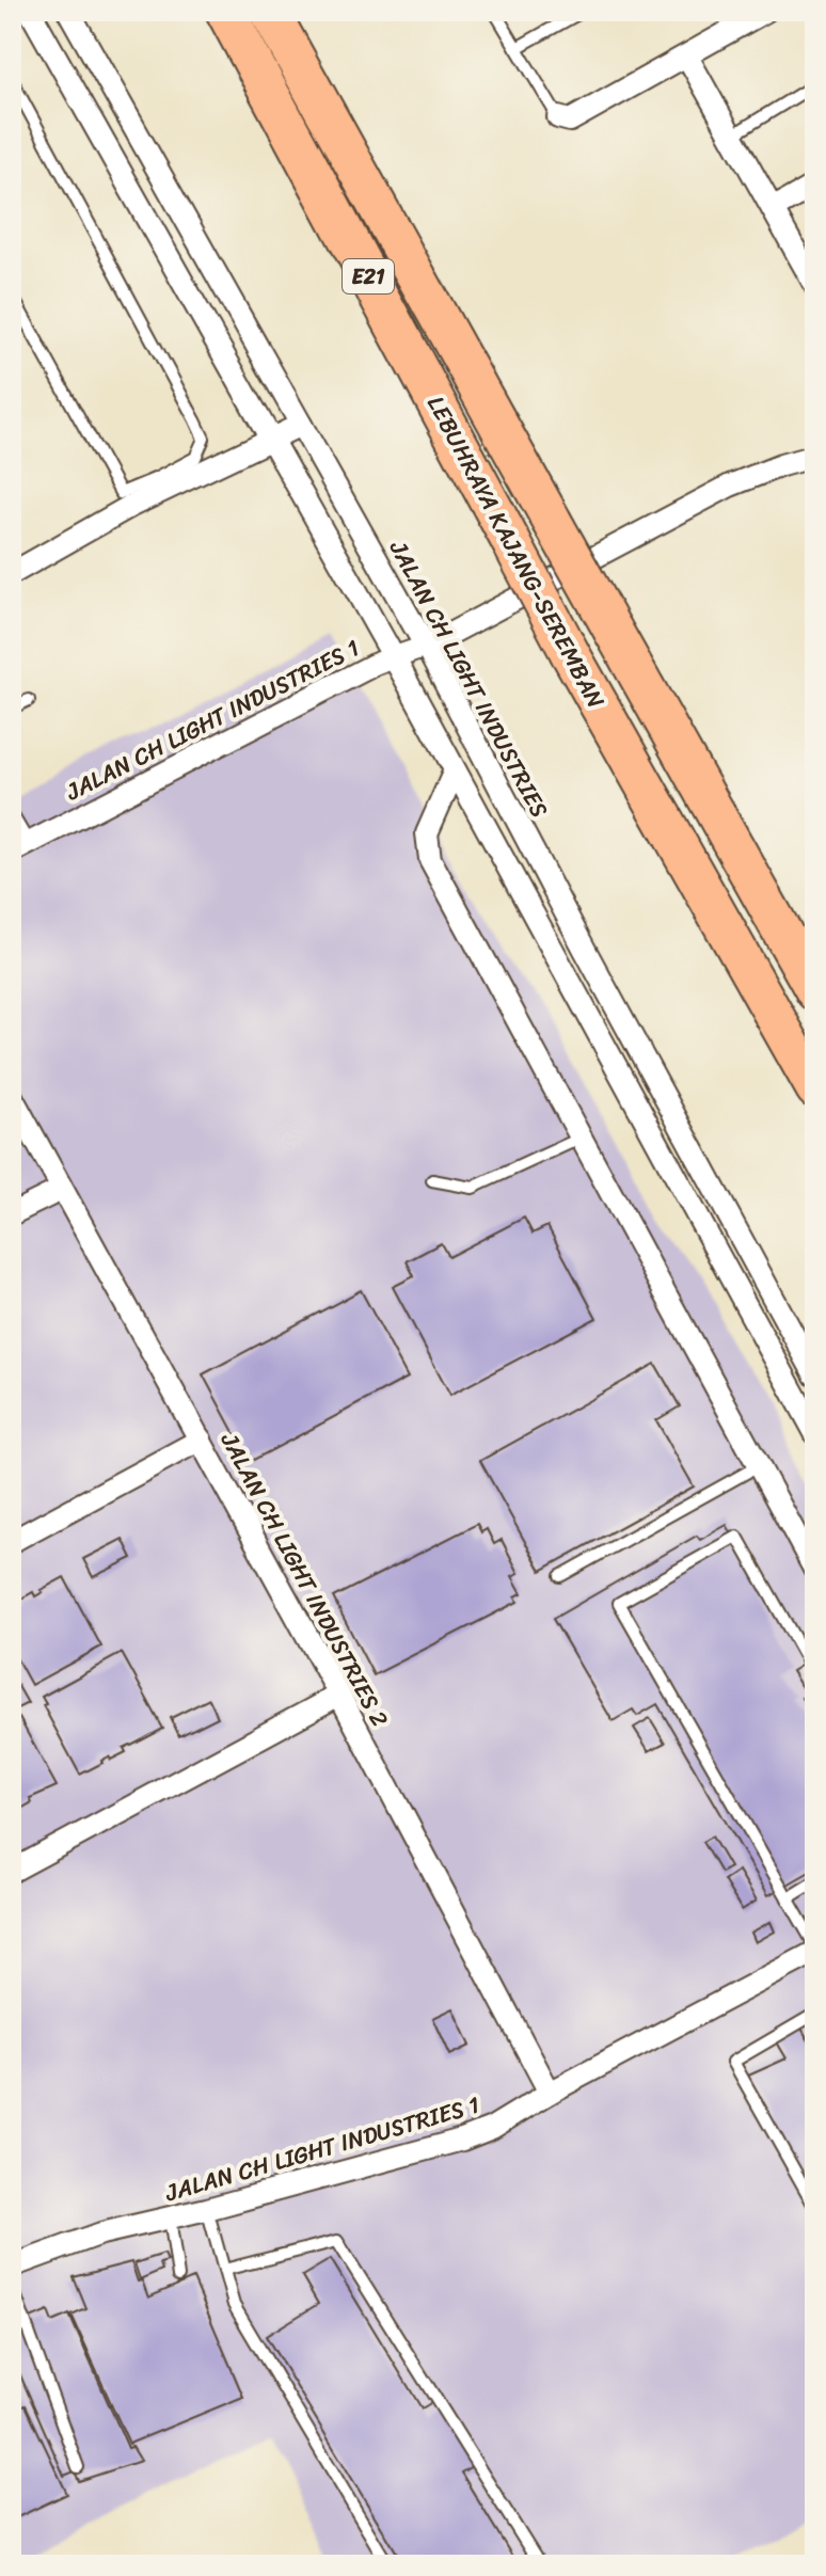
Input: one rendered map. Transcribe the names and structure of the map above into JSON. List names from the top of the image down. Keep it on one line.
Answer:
{"streets":{"highway":["E21","LEBUHRAYA KAJANG-SEREMBAN"],"street":["JALAN CH LIGHT INDUSTRIES","JALAN CH LIGHT INDUSTRIES 1","JALAN CH LIGHT INDUSTRIES 2"]},"crossings":[["JALAN CH LIGHT INDUSTRIES","JALAN CH LIGHT INDUSTRIES 1"],["JALAN CH LIGHT INDUSTRIES 1","JALAN CH LIGHT INDUSTRIES 2"]]}
